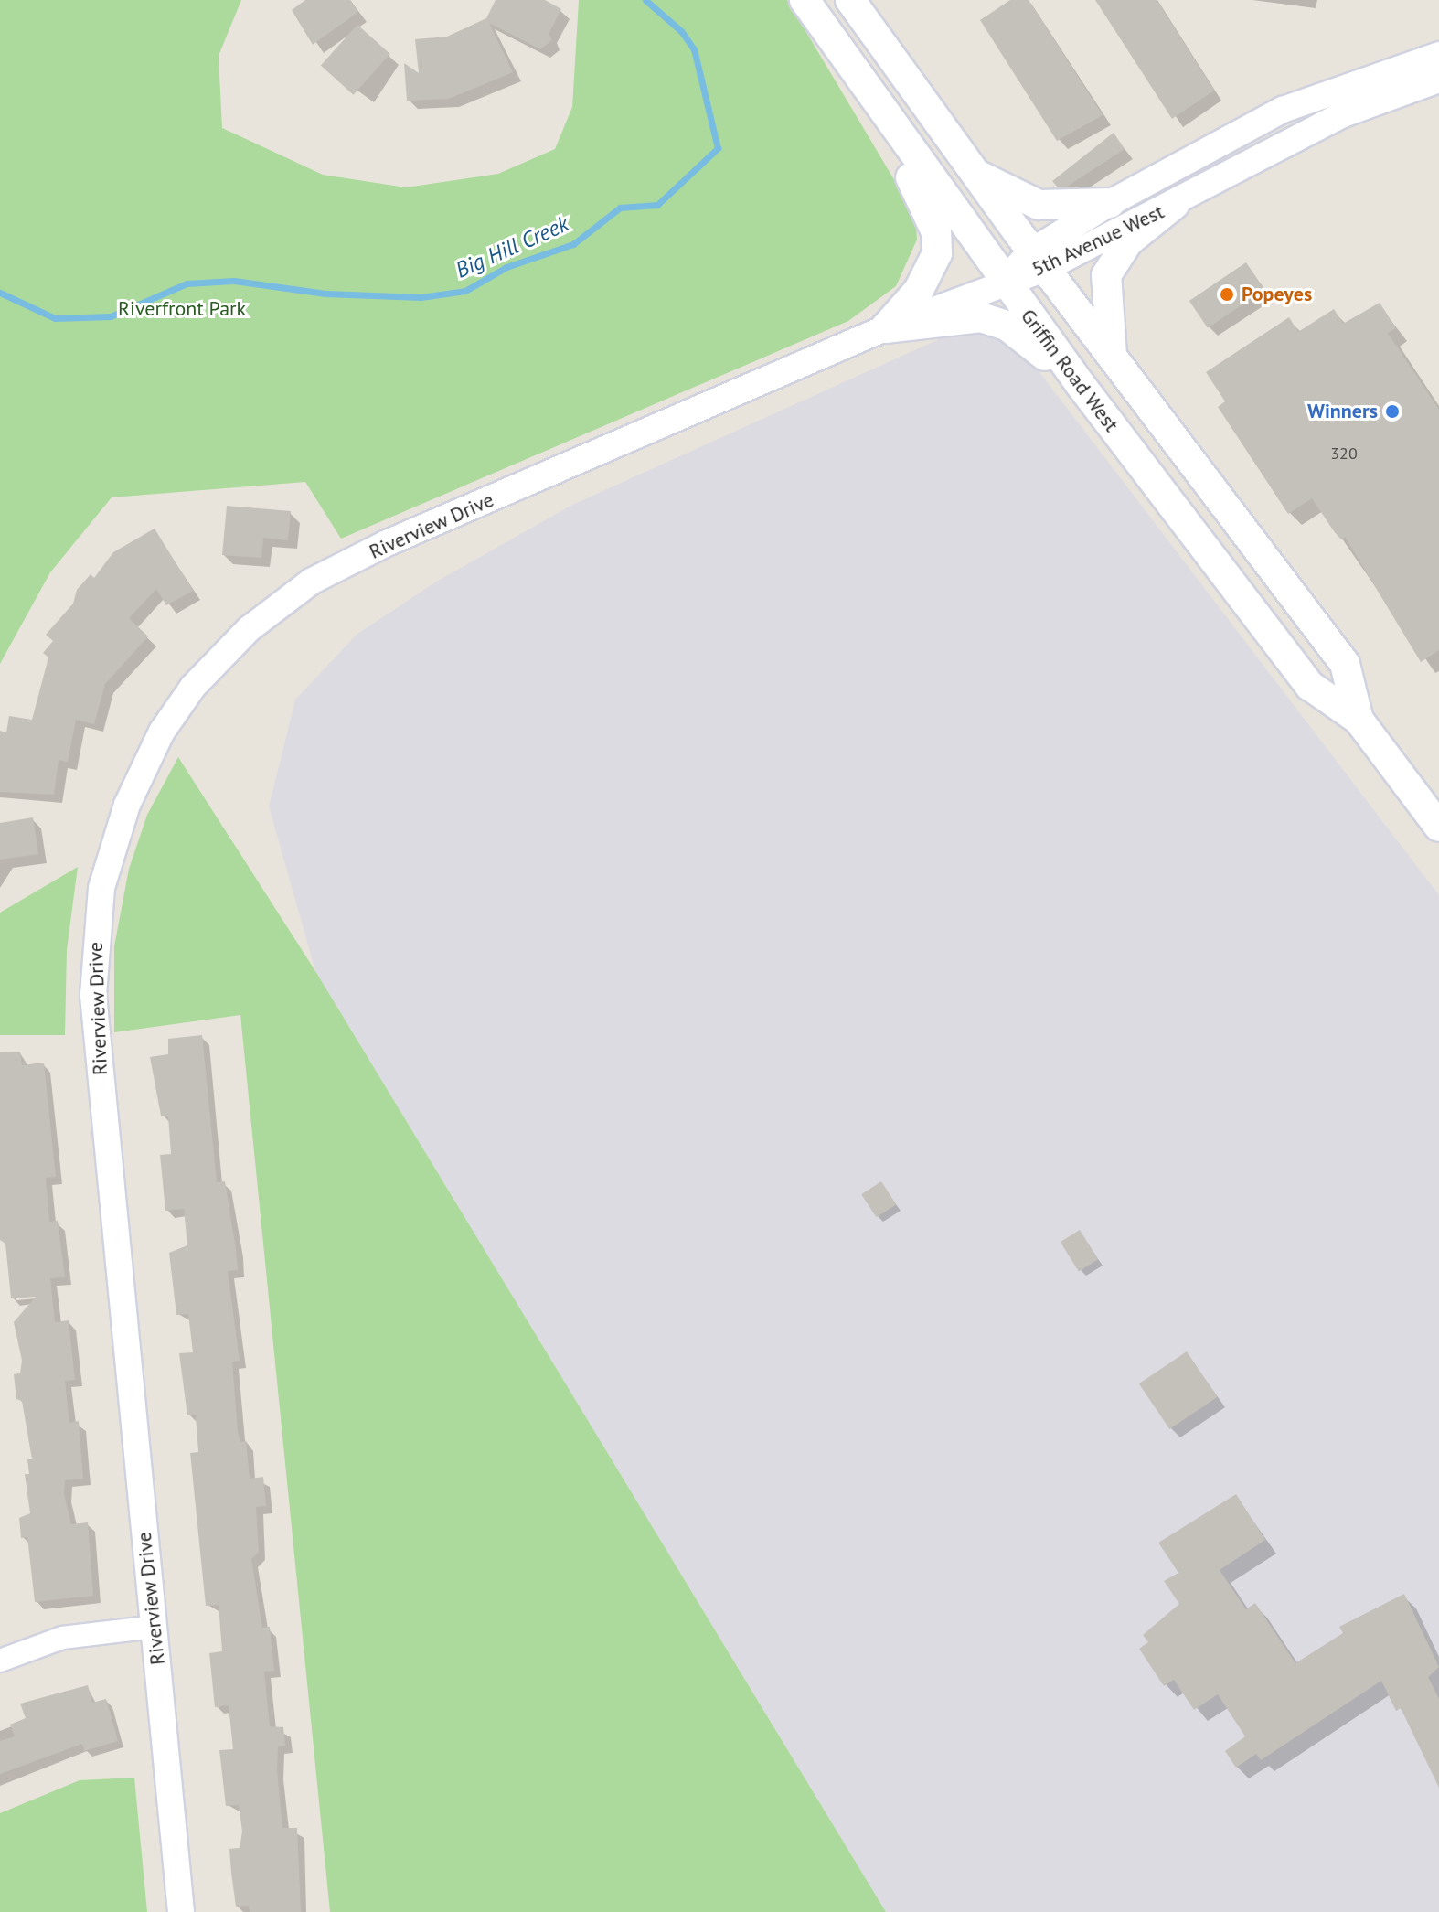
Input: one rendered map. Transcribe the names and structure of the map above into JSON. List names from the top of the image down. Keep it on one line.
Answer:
{"streets":{"main road":["Griffin Road West"],"street":["5th Avenue West","Riverview Drive"]},"crossings":[["5th Avenue West","Griffin Road West"],["5th Avenue West","Riverview Drive"],["Griffin Road West","Riverview Drive"]],"water":["Big Hill Creek"],"parks":["Riverfront Park"],"places":["Popeyes","Winners"],"house_numbers":["320"]}
